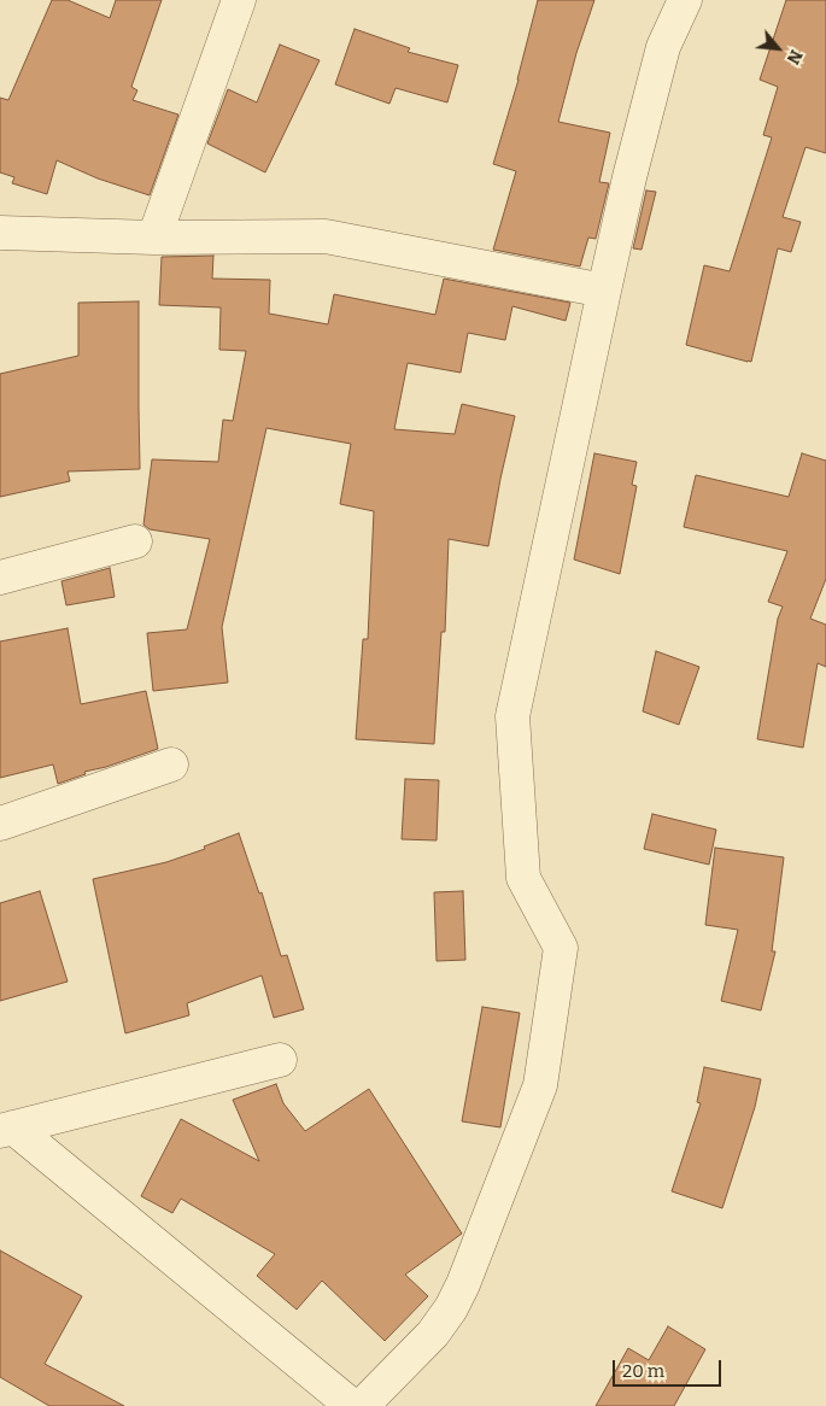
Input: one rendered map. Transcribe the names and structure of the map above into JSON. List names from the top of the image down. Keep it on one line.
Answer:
{"scale_bar":"20 m","north":"bottom right"}
